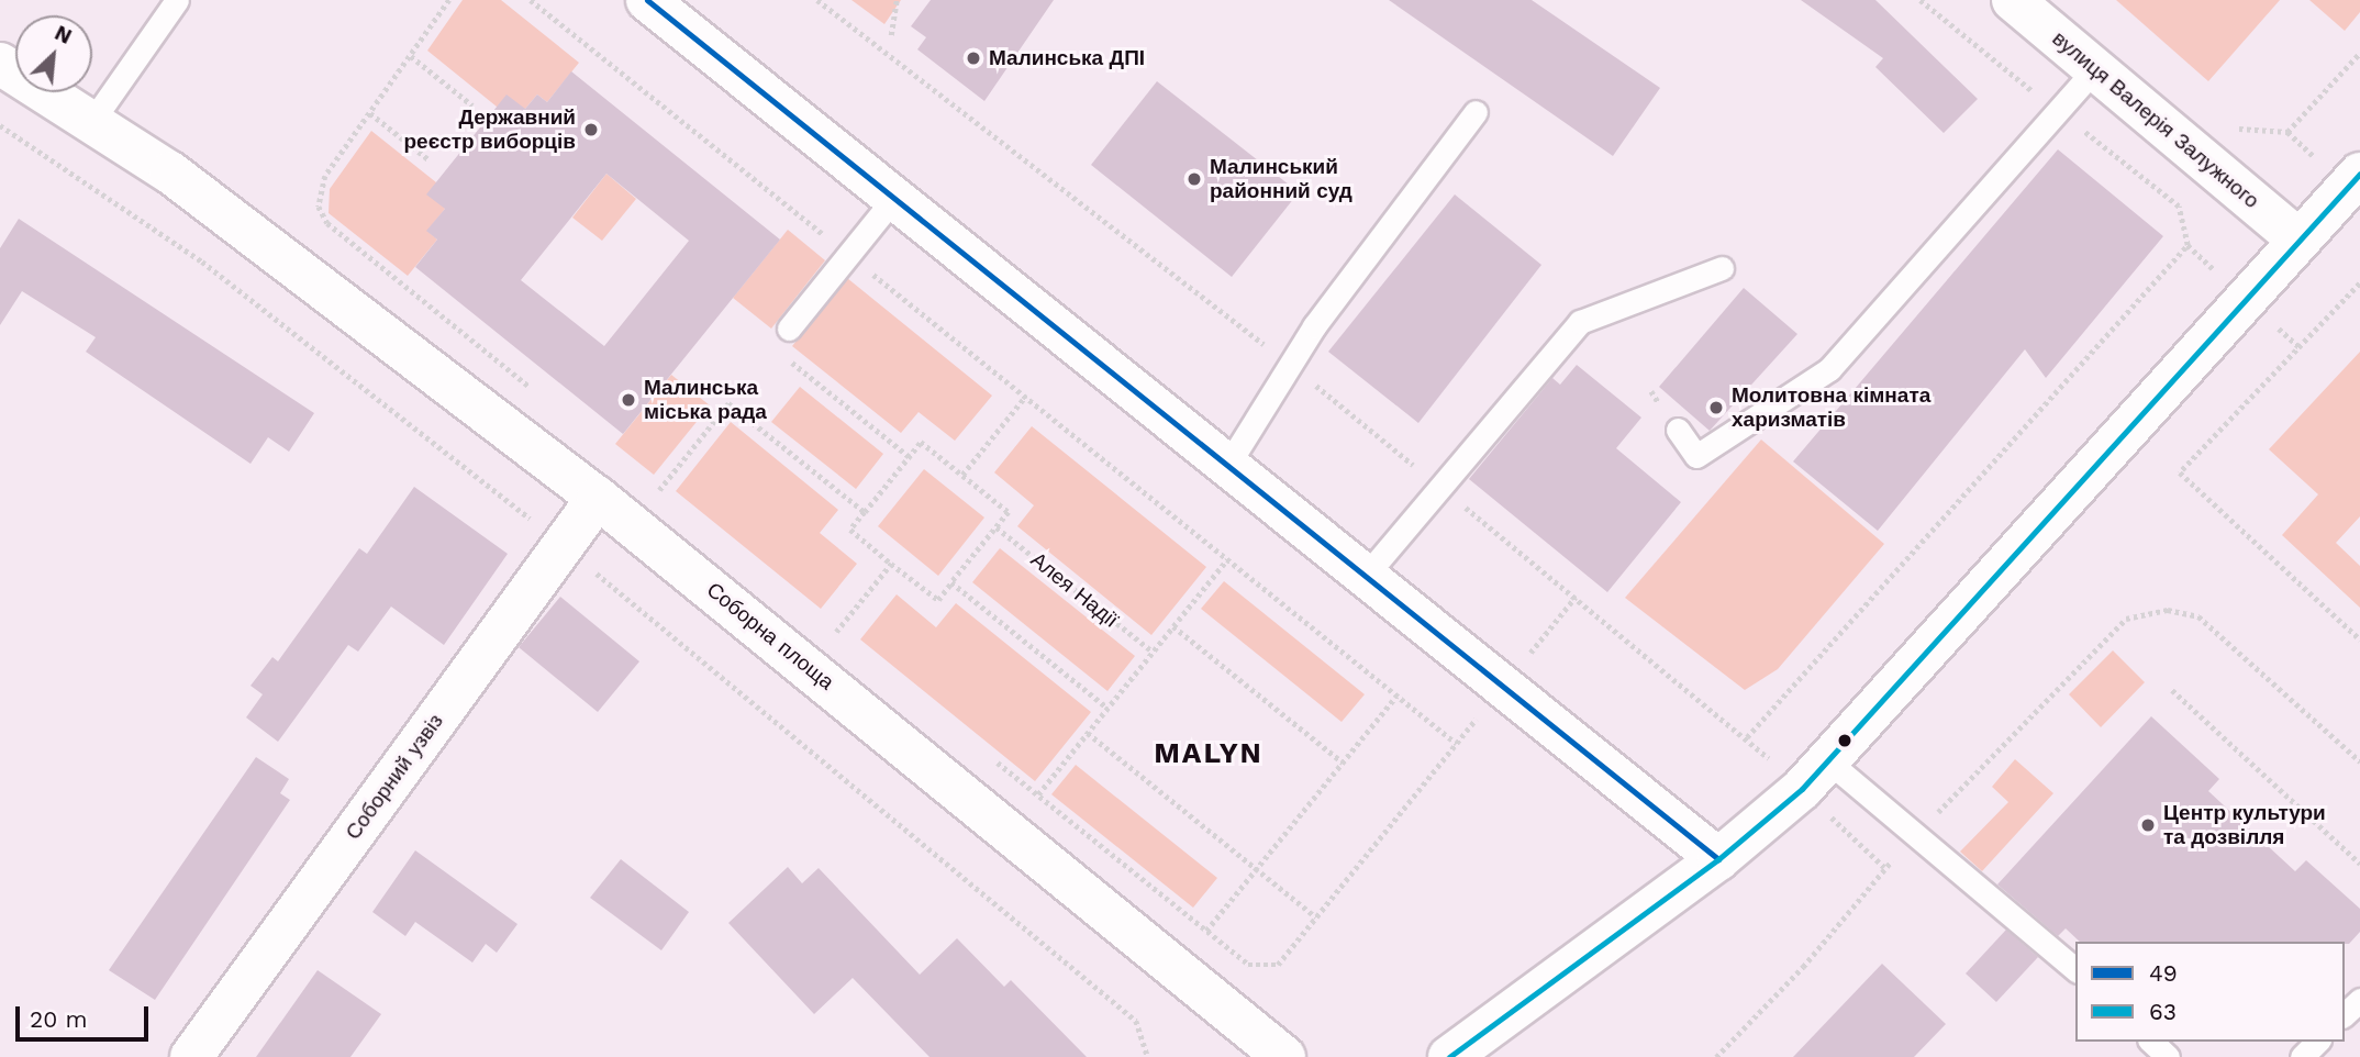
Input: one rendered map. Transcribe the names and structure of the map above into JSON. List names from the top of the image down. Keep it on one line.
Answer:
{"streets":{"street":["вулиця Валерія Залужного","Соборна площа","Соборний узвіз"],"path":["Алея Надії"]},"crossings":[["Соборна площа","Соборний узвіз"]],"districts":["MALYN"],"places":["Малинська ДПІ","Державний реєстр виборців","Малинський районний суд","Малинська міська рада","Молитовна кімната харизматів","Центр культури та дозвілля"],"lines":["transit line 49","transit line 63"],"legend":["49","63"],"scale_bar":"20 m","north":"top right"}
